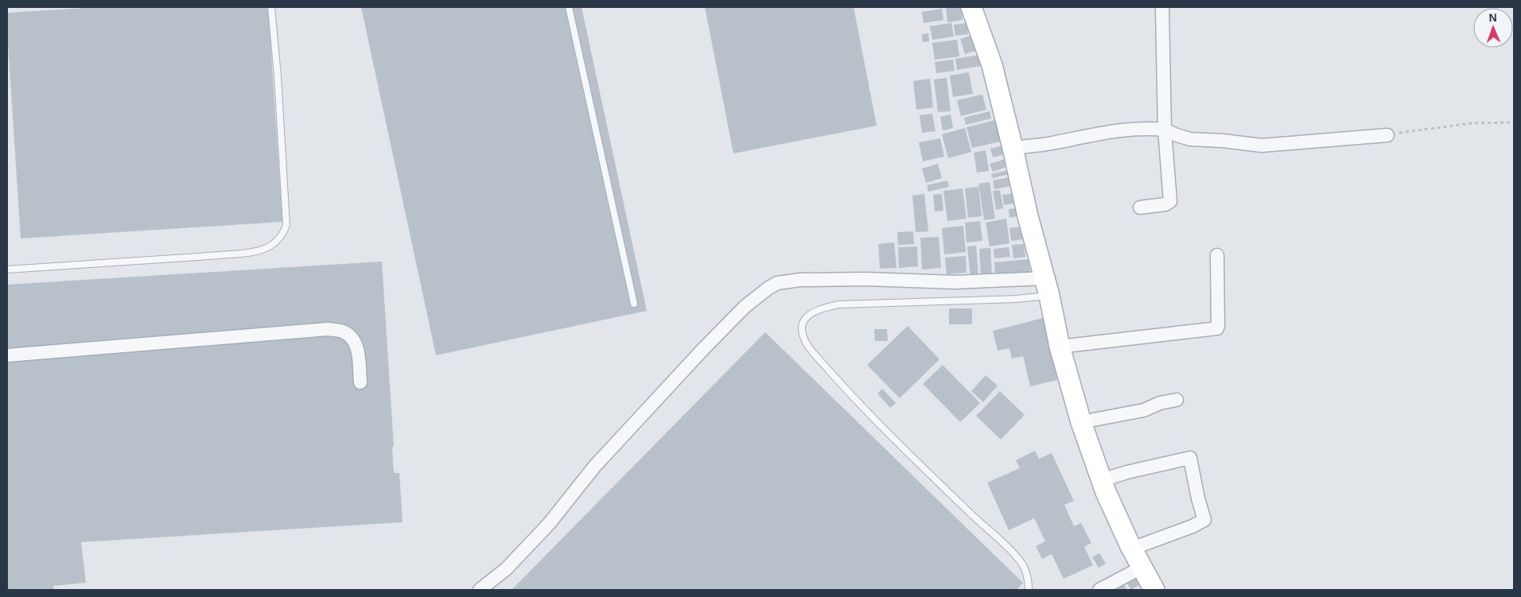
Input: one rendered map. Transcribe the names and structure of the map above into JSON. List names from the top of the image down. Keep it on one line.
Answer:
{"north":"top"}
